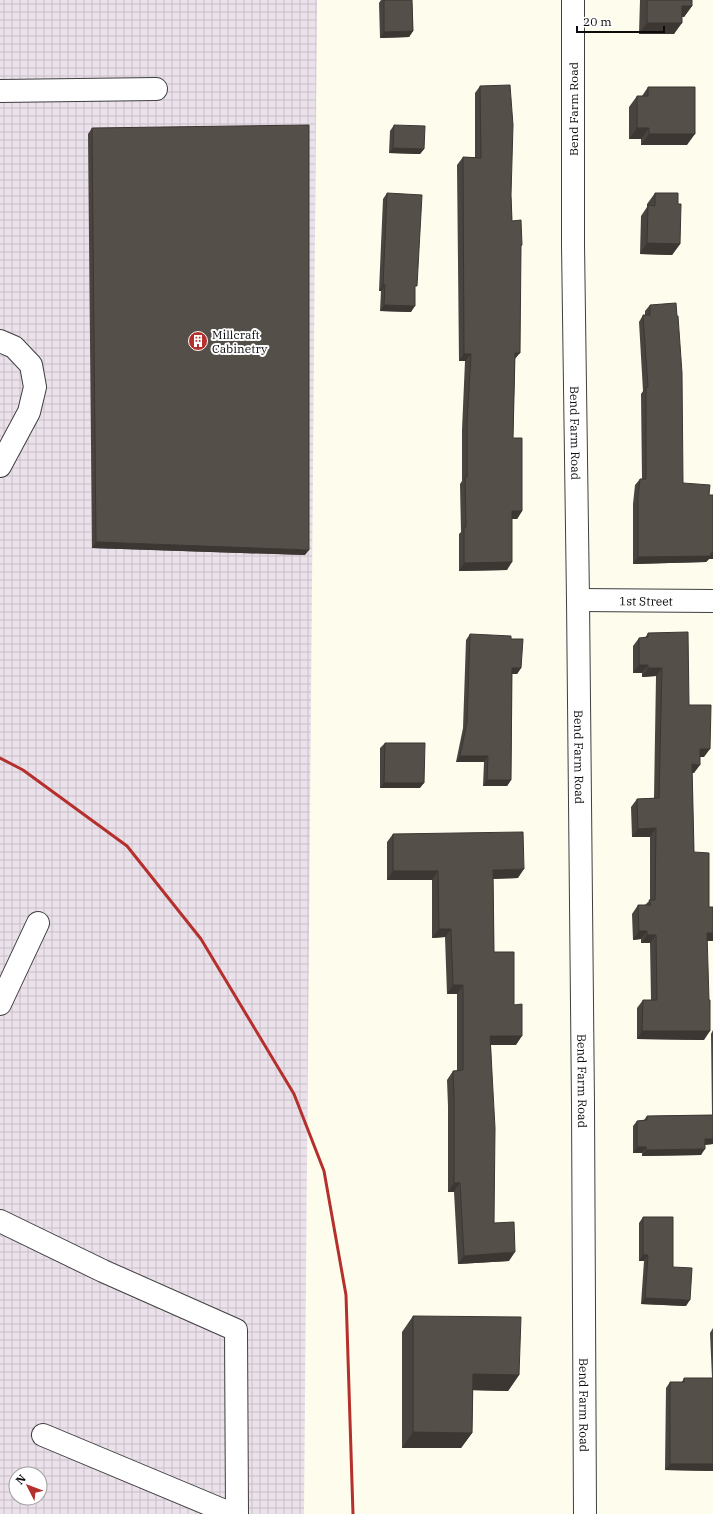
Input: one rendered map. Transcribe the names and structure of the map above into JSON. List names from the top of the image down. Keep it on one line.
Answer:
{"streets":{"street":["Bend Farm Road","1st Street"]},"crossings":[["Bend Farm Road","1st Street"]],"places":{"building":["Millcraft Cabinetry"]},"scale_bar":"20 m","north":"top left"}
